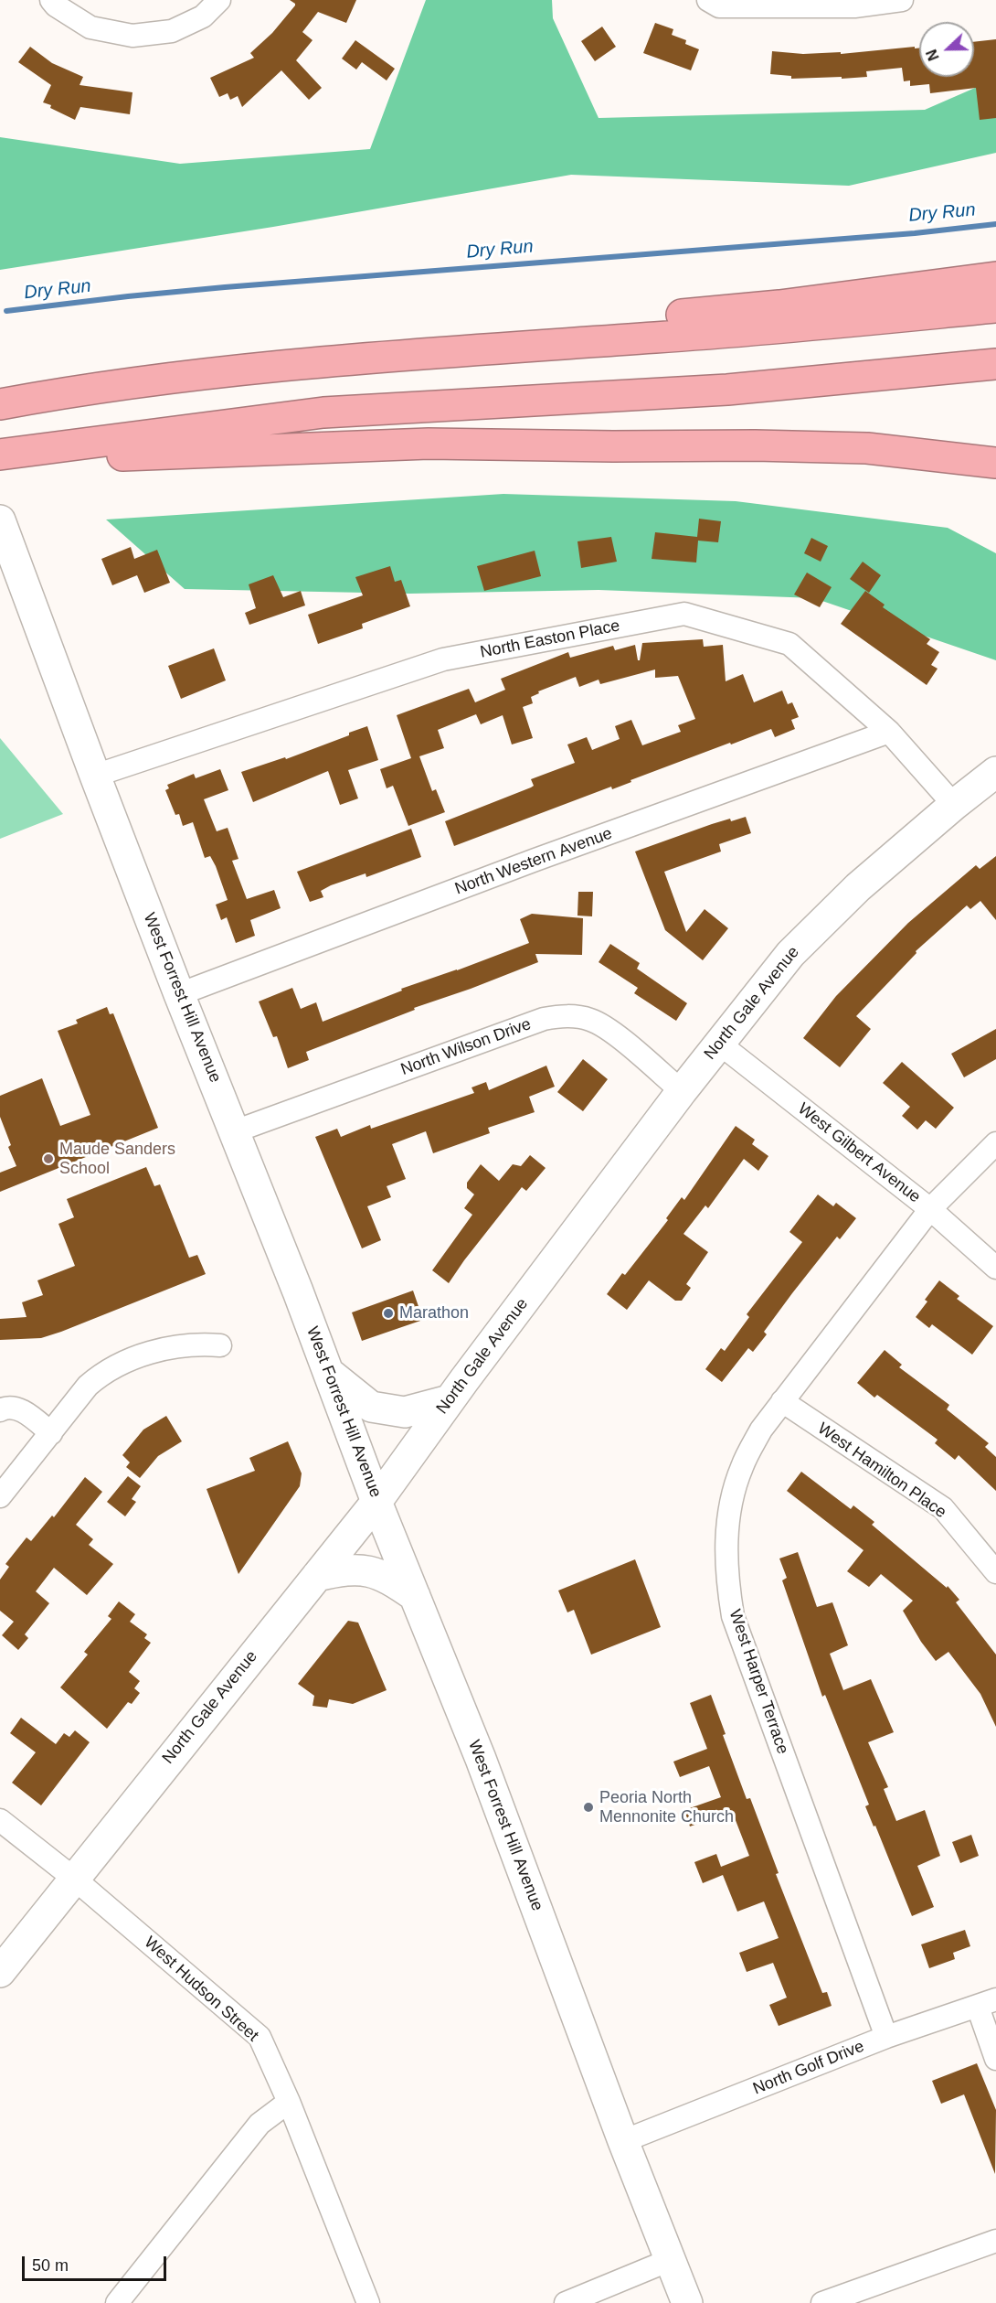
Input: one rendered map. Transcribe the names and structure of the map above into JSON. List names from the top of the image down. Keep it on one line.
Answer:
{"streets":{"main road":["West Forrest Hill Avenue","North Gale Avenue"],"street":["North Easton Place","North Western Avenue","North Wilson Drive","West Gilbert Avenue","West Hamilton Place","West Harper Terrace","West Hudson Street","North Golf Drive"]},"crossings":[["North Easton Place","North Western Avenue"],["North Easton Place","West Forrest Hill Avenue"],["North Easton Place","North Gale Avenue"],["North Western Avenue","West Forrest Hill Avenue"],["West Forrest Hill Avenue","North Gale Avenue"],["West Forrest Hill Avenue","North Wilson Drive"],["West Forrest Hill Avenue","North Golf Drive"],["North Gale Avenue","North Wilson Drive"],["North Gale Avenue","West Gilbert Avenue"],["North Gale Avenue","West Hudson Street"],["West Gilbert Avenue","West Harper Terrace"],["West Hamilton Place","West Harper Terrace"],["West Harper Terrace","North Golf Drive"]],"water":["Dry Run"],"places":["Maude Sanders School","Marathon","Peoria North Mennonite Church"],"scale_bar":"50 m","north":"left"}
